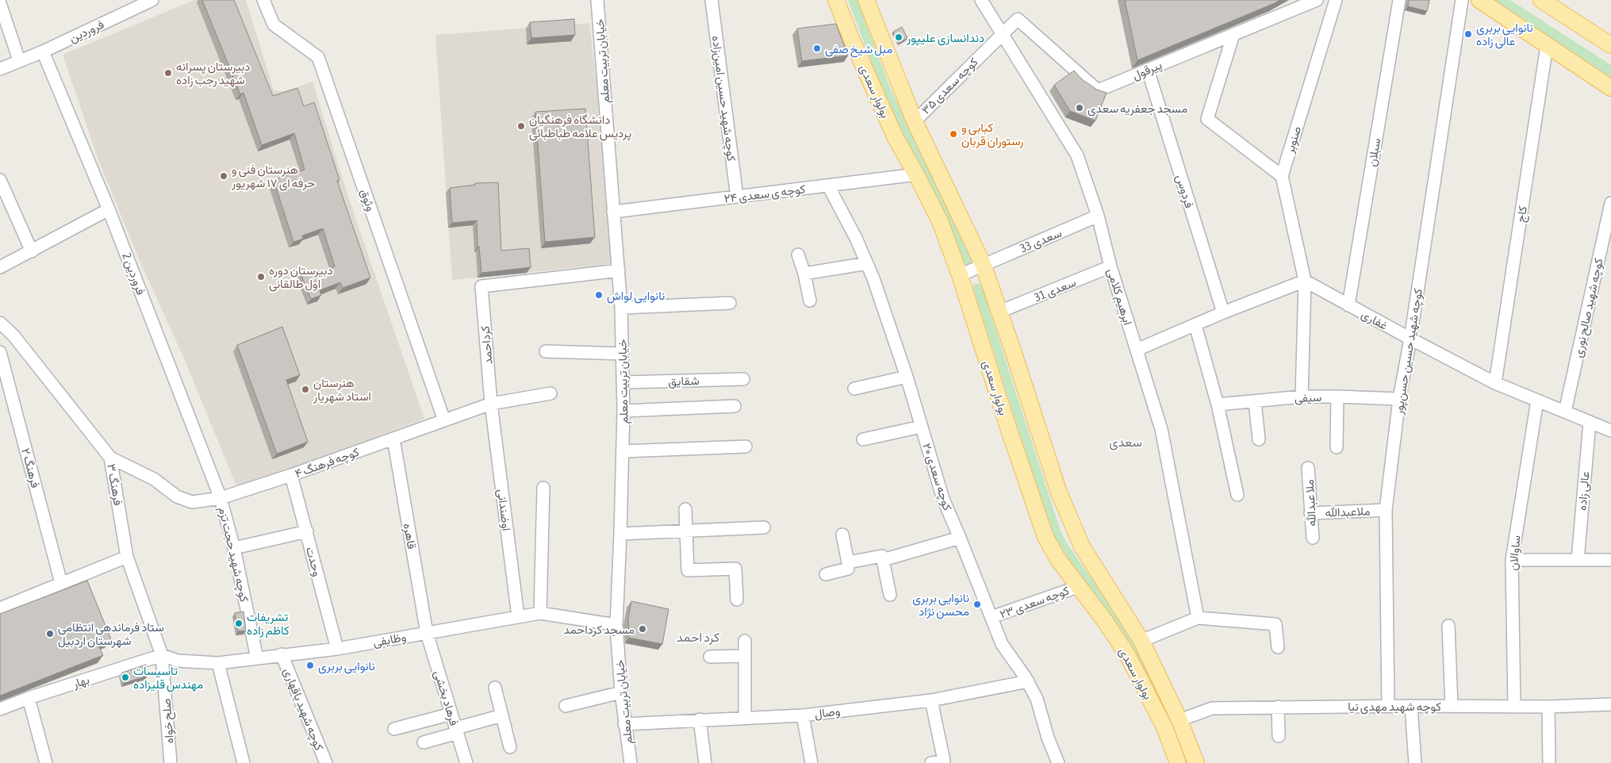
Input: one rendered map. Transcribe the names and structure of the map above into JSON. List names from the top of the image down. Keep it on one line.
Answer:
{"streets":{"main road":["بولوار سعدی"],"street":["فروردین","خیابان تربیت معلم","پیرقول","کوچه سعدی ۳۵","کوچه شهید حسین امین‌زاده","صنوبر","سبلان","فردوس","کوچه ی سعدی ۲۴","وثوق","کاج","سعدی 33","فروردین 2","سعدی 31","ابرهیم کلامی","کوچه شهید صالح نوری","غفاری","کرداحمد","کوچه شهید حسین حسن‌پور","شقایق","سیفی","کوچه فرهنگ ۴","فرهنگ ۲","کوچه سعدی ۲۰","فرهنگ ۳","عالی زاده","ملا عبدالله","اوضندانی","ملاعبدالله","قاهره","ساوالان","کوچه شهید حجت تزم","وحدت","کوچه سعدی ۲۳","وظایفی","بهار","فرهاد بخشی","کوچه شهید مهدی نیا","کوچه شهید یاقهاری","وصال","صلح خواه"]},"crossings":[["فروردین","فروردین 2"],["خیابان تربیت معلم","کوچه ی سعدی ۲۴"],["خیابان تربیت معلم","کرداحمد"],["خیابان تربیت معلم","شقایق"],["خیابان تربیت معلم","وظایفی"],["خیابان تربیت معلم","وصال"],["پیرقول","کوچه سعدی ۳۵"],["پیرقول","فردوس"],["پیرقول","ابرهیم کلامی"],["کوچه سعدی ۳۵","بولوار سعدی"],["کوچه سعدی ۳۵","ابرهیم کلامی"],["بولوار سعدی","کوچه ی سعدی ۲۴"],["بولوار سعدی","سعدی 33"],["بولوار سعدی","سعدی 31"],["بولوار سعدی","کوچه سعدی ۲۳"],["بولوار سعدی","کوچه شهید مهدی نیا"],["کوچه شهید حسین امین‌زاده","کوچه ی سعدی ۲۴"],["صنوبر","غفاری"],["صنوبر","سیفی"],["سبلان","غفاری"],["کوچه ی سعدی ۲۴","کوچه سعدی ۲۰"],["وثوق","کوچه فرهنگ ۴"],["کاج","غفاری"],["سعدی 33","ابرهیم کلامی"],["فروردین 2","کوچه فرهنگ ۴"],["فروردین 2","کوچه شهید حجت تزم"],["سعدی 31","ابرهیم کلامی"],["کوچه شهید صالح نوری","غفاری"],["غفاری","کوچه شهید حسین حسن‌پور"],["غفاری","عالی زاده"],["غفاری","ساوالان"],["کرداحمد","کوچه فرهنگ ۴"],["کرداحمد","اوضندانی"],["کوچه شهید حسین حسن‌پور","سیفی"],["کوچه شهید حسین حسن‌پور","ملاعبدالله"],["کوچه شهید حسین حسن‌پور","کوچه شهید مهدی نیا"],["کوچه فرهنگ ۴","فرهنگ ۳"],["کوچه فرهنگ ۴","اوضندانی"],["کوچه فرهنگ ۴","قاهره"],["کوچه فرهنگ ۴","کوچه شهید حجت تزم"],["کوچه فرهنگ ۴","وحدت"],["کوچه سعدی ۲۰","کوچه سعدی ۲۳"],["کوچه سعدی ۲۰","وصال"],["فرهنگ ۳","وظایفی"],["فرهنگ ۳","بهار"],["فرهنگ ۳","صلح خواه"],["ملا عبدالله","ملاعبدالله"],["اوضندانی","وظایفی"],["قاهره","وظایفی"],["قاهره","فرهاد بخشی"],["ساوالان","کوچه شهید مهدی نیا"],["کوچه شهید حجت تزم","وظایفی"],["وحدت","وظایفی"],["وظایفی","بهار"],["وظایفی","فرهاد بخشی"],["وظایفی","کوچه شهید یاقهاری"],["وظایفی","صلح خواه"],["بهار","صلح خواه"]],"districts":["سعدی","کرد احمد"],"places":["نانوایی بربری عالی زاده","دندانسازی علیپور","مبل شیخ صفی","دبیرستان پسرانه شهید رجب زاده","مسجد جعفریه سعدی","دانشگاه فرهنگیان پردیس علامه طباطبائی","کبابی و رستوران قربان","هنرستان فنی و حرفه ای ۱۷ شهریور","دبیرستان دوره اول طالقانی","نانوایی لواش","هنرستان استاد شهریار","نانوایی بربری محسن نژاد","تشریفات کاظم زاده","مسجد کرداحمد","ستاد فرماندهی انتظامی شهرستان اردبیل","نانوایی بربری","تاسیسات مهندس قلیزاده"]}
